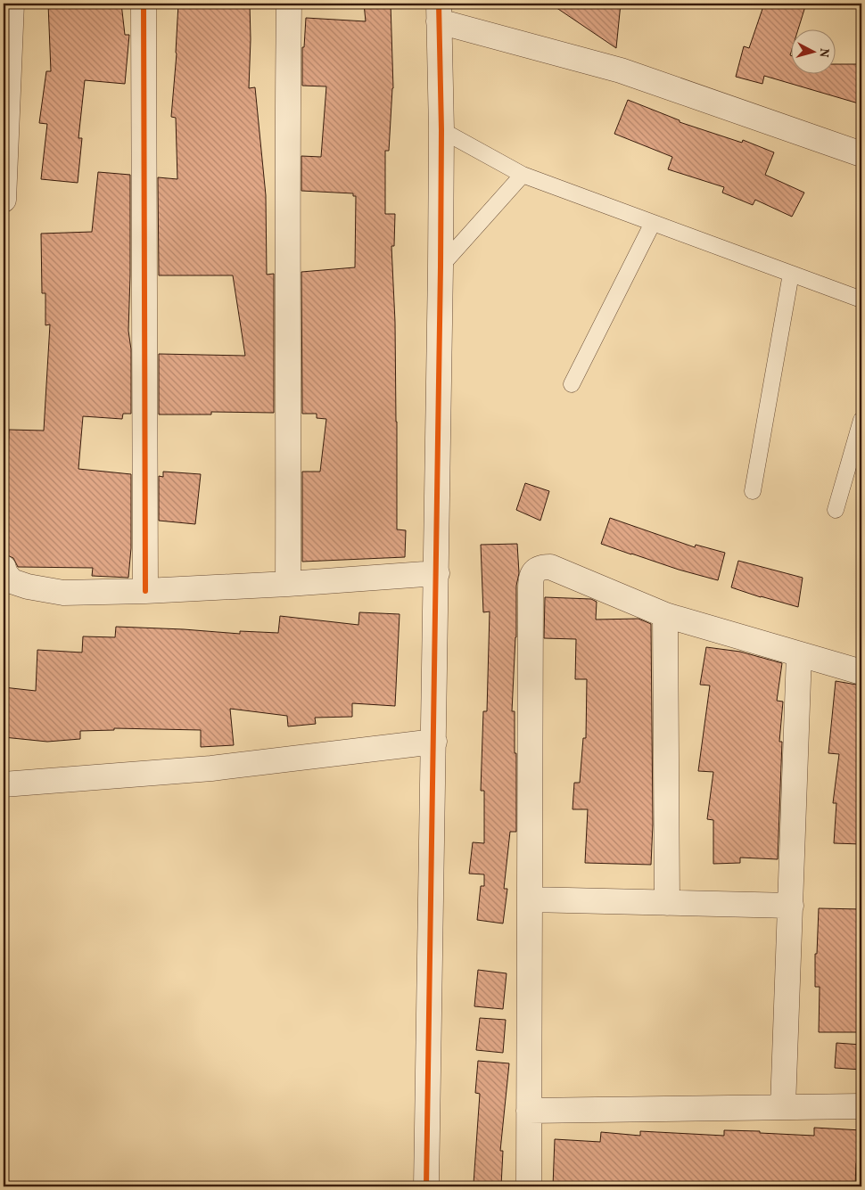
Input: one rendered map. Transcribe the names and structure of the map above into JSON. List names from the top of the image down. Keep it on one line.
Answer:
{"north":"right"}
